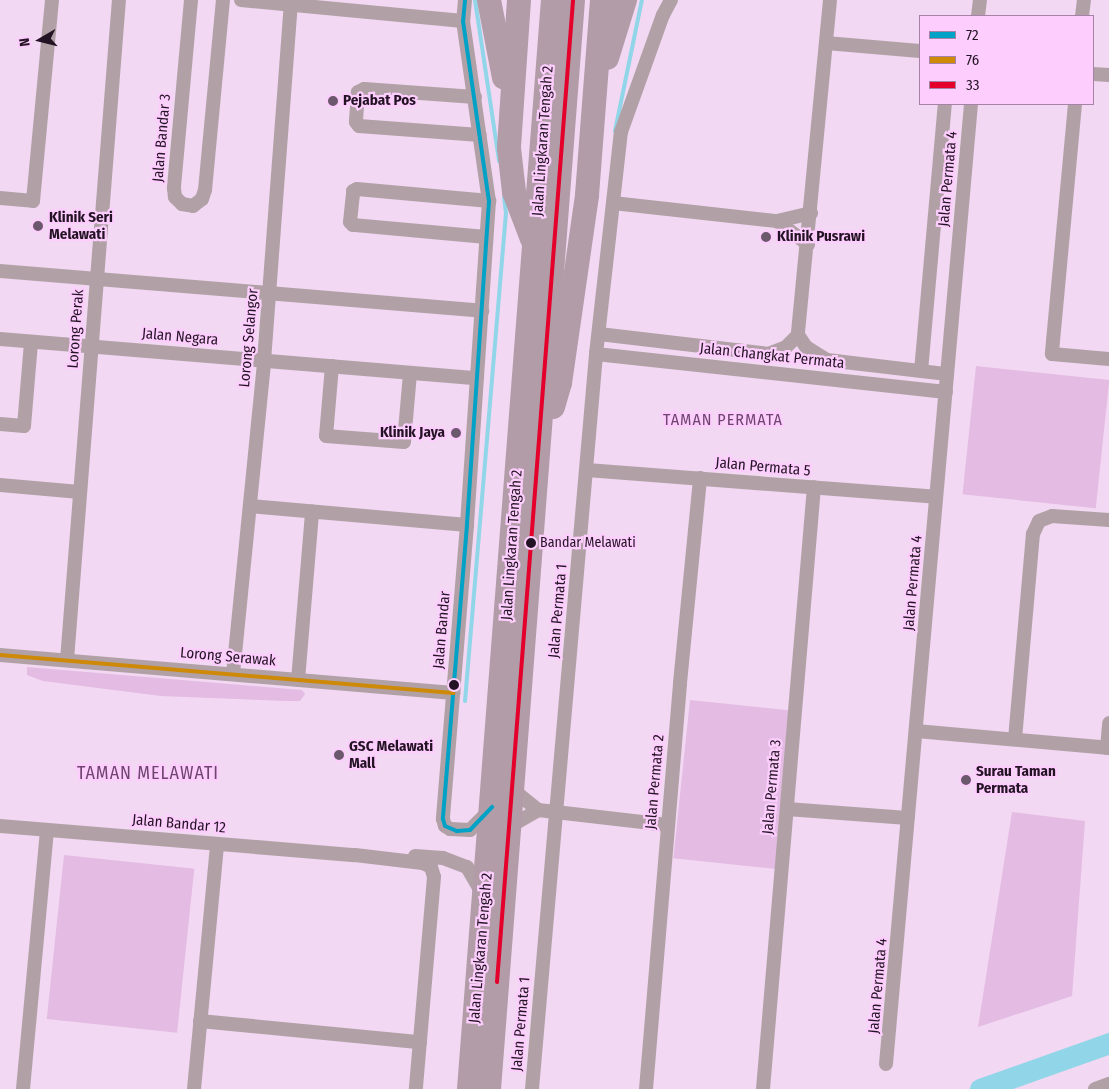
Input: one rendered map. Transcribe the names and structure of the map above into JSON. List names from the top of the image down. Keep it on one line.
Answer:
{"streets":{"highway":["Jalan Lingkaran Tengah 2"],"street":["Jalan Bandar 3","Jalan Permata 4","Lorong Perak","Jalan Negara","Lorong Selangor","Jalan Changkat Permata","Jalan Permata 5","Jalan Permata 1","Jalan Bandar","Lorong Serawak","Jalan Permata 2","Jalan Permata 3","Jalan Bandar 12"]},"crossings":[["Jalan Lingkaran Tengah 2","Jalan Bandar"],["Jalan Permata 4","Jalan Changkat Permata"],["Jalan Permata 4","Jalan Permata 5"],["Lorong Perak","Jalan Negara"],["Lorong Perak","Lorong Serawak"],["Jalan Negara","Lorong Selangor"],["Jalan Negara","Jalan Bandar"],["Lorong Selangor","Lorong Serawak"],["Jalan Changkat Permata","Jalan Permata 1"],["Jalan Permata 5","Jalan Permata 1"],["Jalan Permata 5","Jalan Permata 2"],["Jalan Permata 5","Jalan Permata 3"],["Jalan Bandar","Lorong Serawak"]],"districts":["TAMAN PERMATA","TAMAN MELAWATI"],"places":["Pejabat Pos","Klinik Seri Melawati","Klinik Pusrawi","Klinik Jaya","Bandar Melawati","GSC Melawati Mall","Surau Taman Permata"],"lines":["transit line 72","transit line 33","transit line 76"],"legend":["72","76","33"],"north":"left"}
